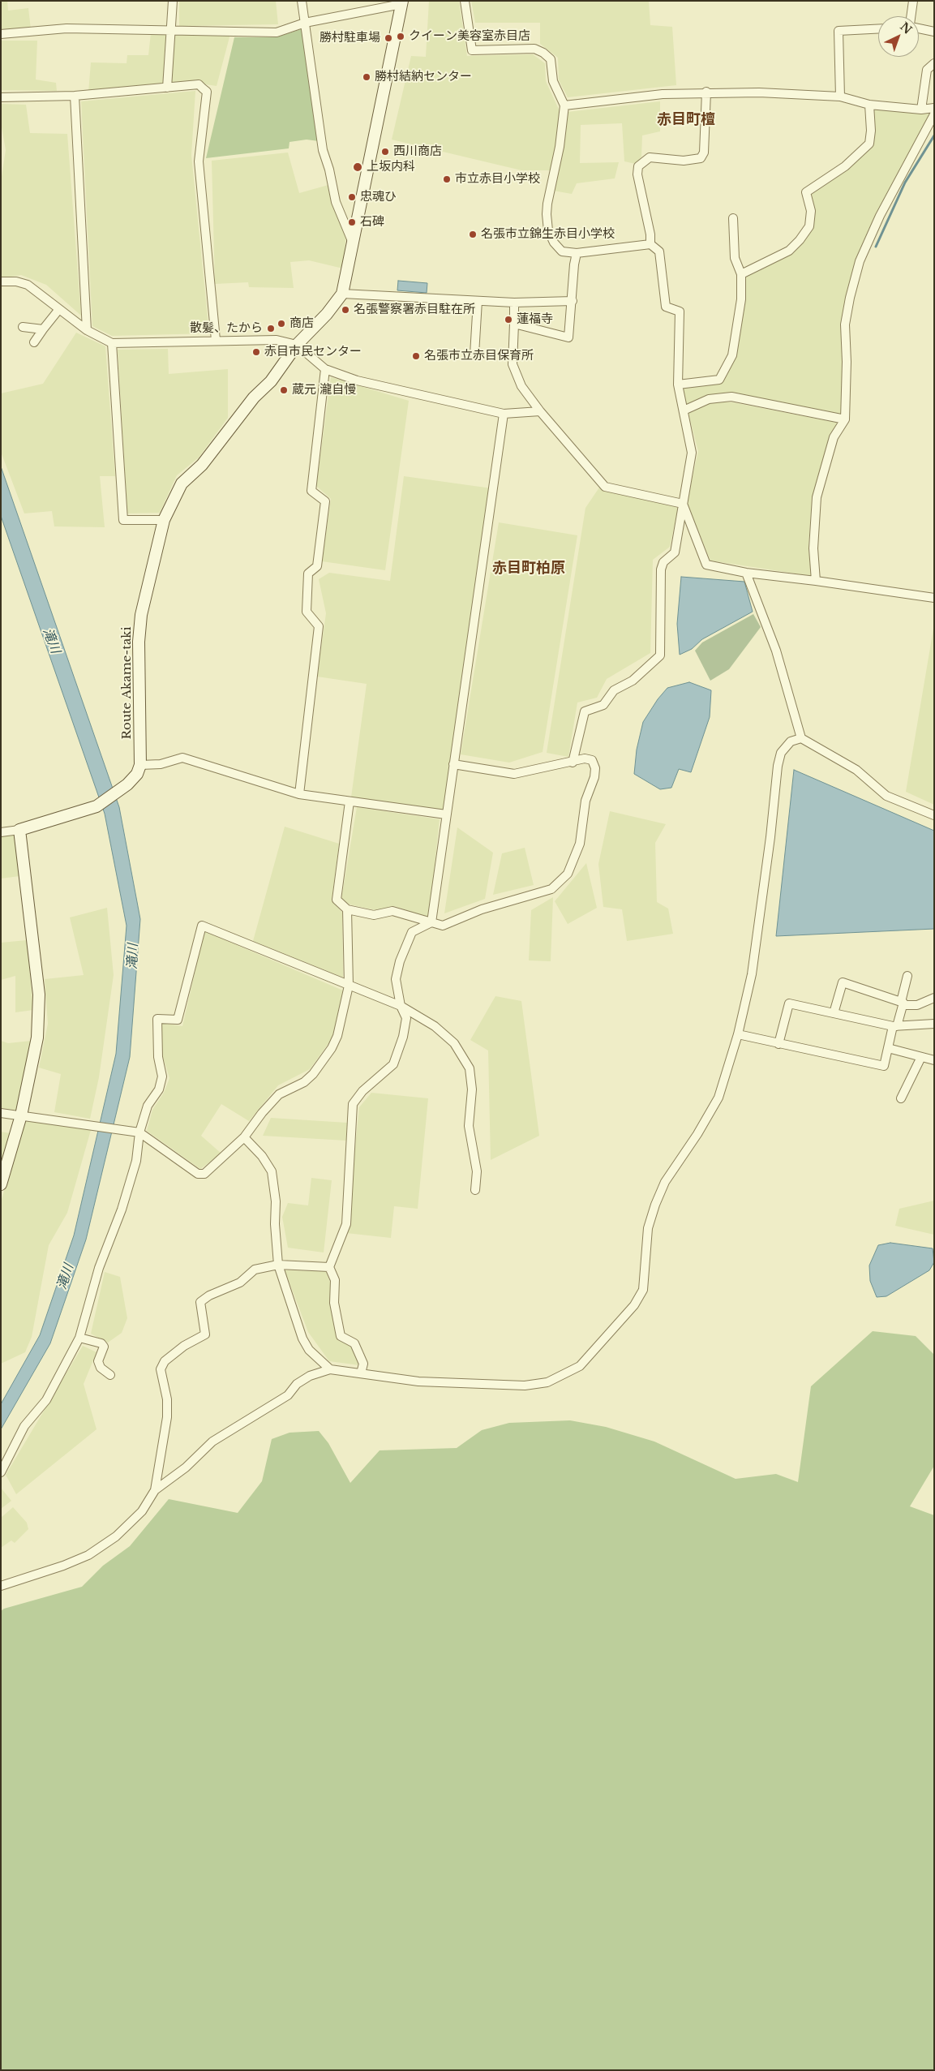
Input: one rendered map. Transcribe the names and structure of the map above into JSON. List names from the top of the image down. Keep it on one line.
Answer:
{"streets":{"main road":["Route Akame-taki"]},"districts":["赤目町檀","赤目町柏原"],"water":["滝川"],"places":["クイーン美容室赤目店","勝村駐車場","勝村結納センター","西川商店","上坂内科","市立赤目小学校","忠魂ひ","石碑","名張市立錦生赤目小学校","名張警察署赤目駐在所","蓮福寺","商店","散髪、たから","赤目市民センター","名張市立赤目保育所","蔵元 瀧自慢"],"north":"top right"}
